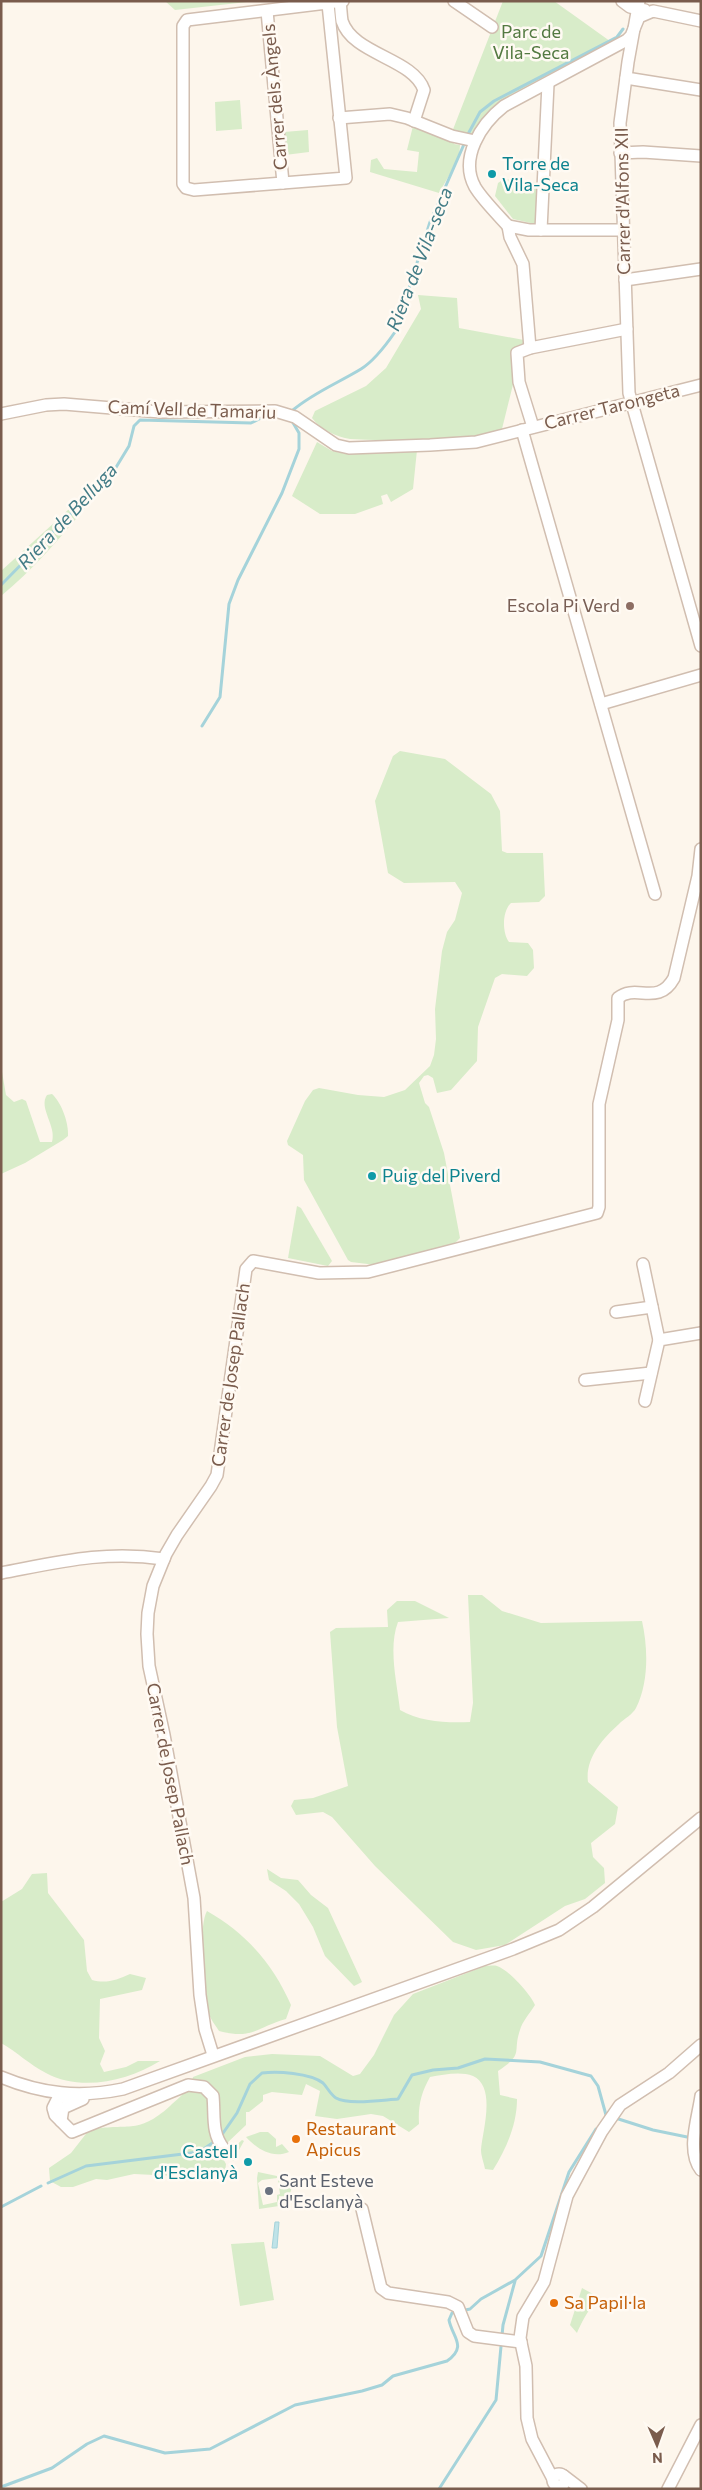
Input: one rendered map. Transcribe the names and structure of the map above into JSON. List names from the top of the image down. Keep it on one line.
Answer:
{"streets":{"street":["Carrer dels Àngels","Carrer d'Alfons XII","Carrer Tarongeta","Camí Vell de Tamariu","Carrer de Josep Pallach"]},"crossings":[["Carrer d'Alfons XII","Carrer Tarongeta"],["Carrer Tarongeta","Camí Vell de Tamariu"]],"water":["Riera de Vila-seca","Riera de Belluga"],"parks":["Parc de Vila-Seca"],"places":["Torre de Vila-Seca","Escola Pi Verd","Puig del Piverd","Restaurant Apicus","Castell d'Esclanyà","Sant Esteve d'Esclanyà","Sa Papil·la"],"north":"bottom"}
